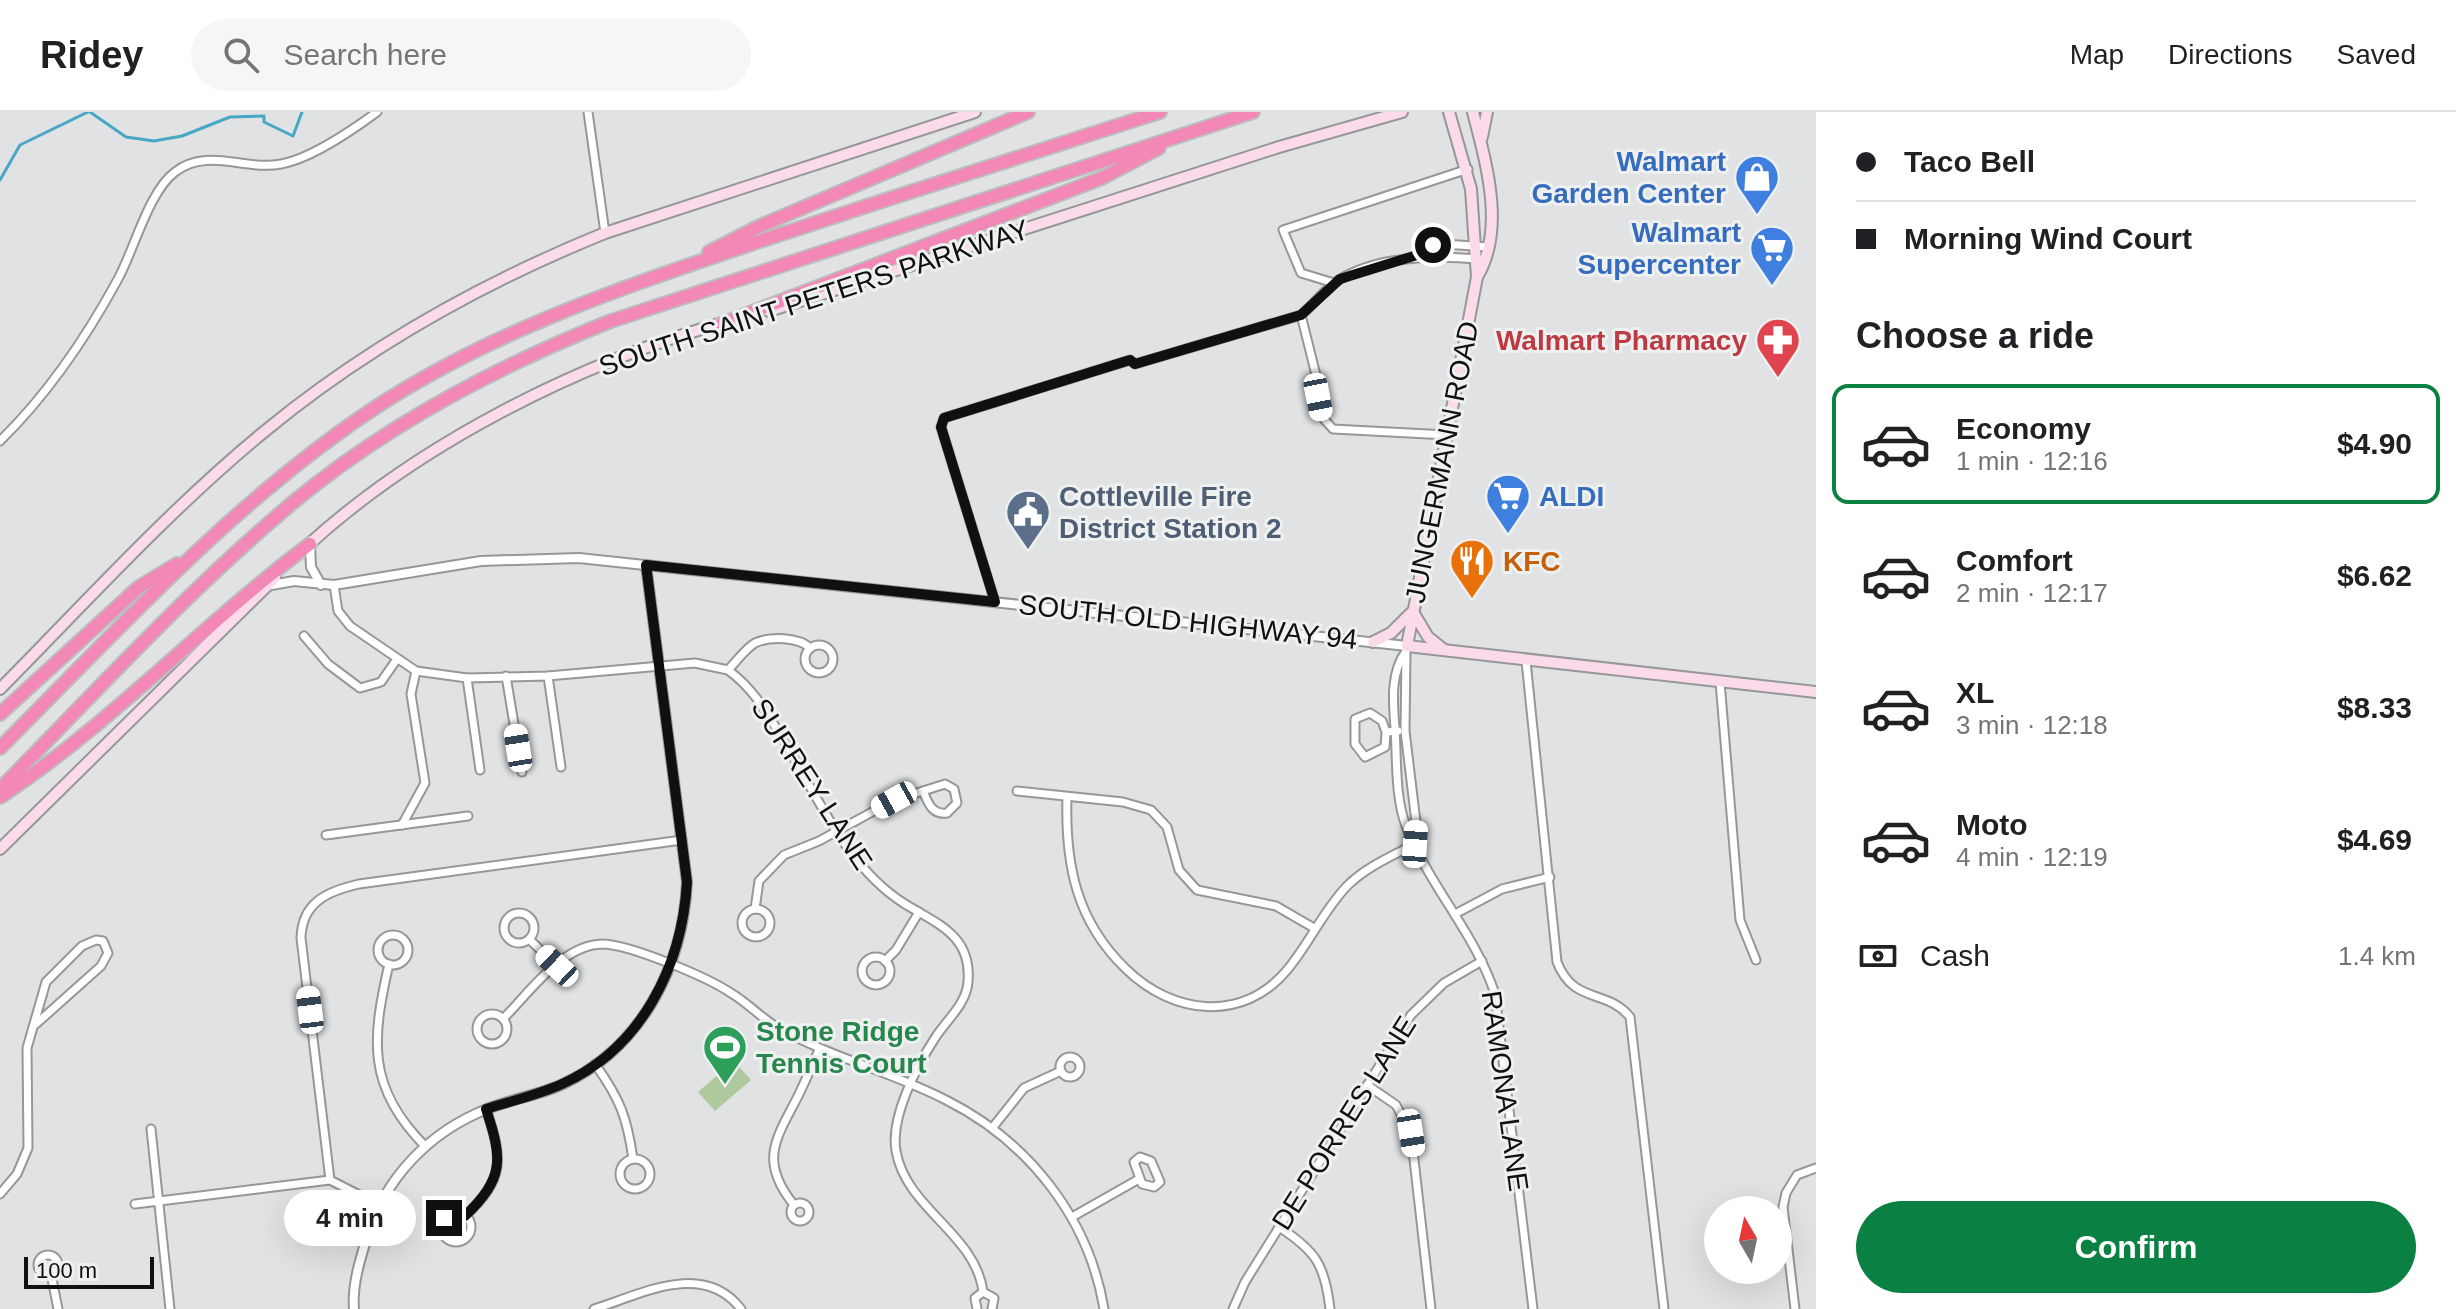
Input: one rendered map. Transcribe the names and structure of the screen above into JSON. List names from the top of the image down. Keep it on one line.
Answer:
{"streets":{"main road":["SOUTH SAINT PETERS PARKWAY","JUNGERMANN ROAD","SOUTH OLD HIGHWAY 94"],"street":["SURREY LANE","RAMONA LANE","DE PORRES LANE"]},"crossings":[["SOUTH SAINT PETERS PARKWAY","SOUTH OLD HIGHWAY 94"],["JUNGERMANN ROAD","SOUTH OLD HIGHWAY 94"],["JUNGERMANN ROAD","RAMONA LANE"],["SOUTH OLD HIGHWAY 94","RAMONA LANE"],["RAMONA LANE","DE PORRES LANE"]],"places":{"shop":["Walmart Garden Center"],"supermarket":["Walmart Supercenter","ALDI"],"pharmacy":["Walmart Pharmacy"],"public building":["Cottleville Fire District Station 2"],"restaurant":["KFC"],"sports":["Stone Ridge Tennis Court"]},"scale_bar":"100 m","north":"top","page":{"header":"Ridey","search":"Search here","nav":["Map","Directions","Saved"],"banner":["Taco Bell","Morning Wind Court"],"heading":"Choose a ride","list":[{"name":"Economy","note":"1 min · 12:16","value":"$4.90"},{"name":"Comfort","note":"2 min · 12:17","value":"$6.62"},{"name":"XL","note":"3 min · 12:18","value":"$8.33"},{"name":"Moto","note":"4 min · 12:19","value":"$4.69"}],"pay":["Cash","1.4 km"],"buttons":"Confirm","bubble":"4 min","scale":"100 m"}}
